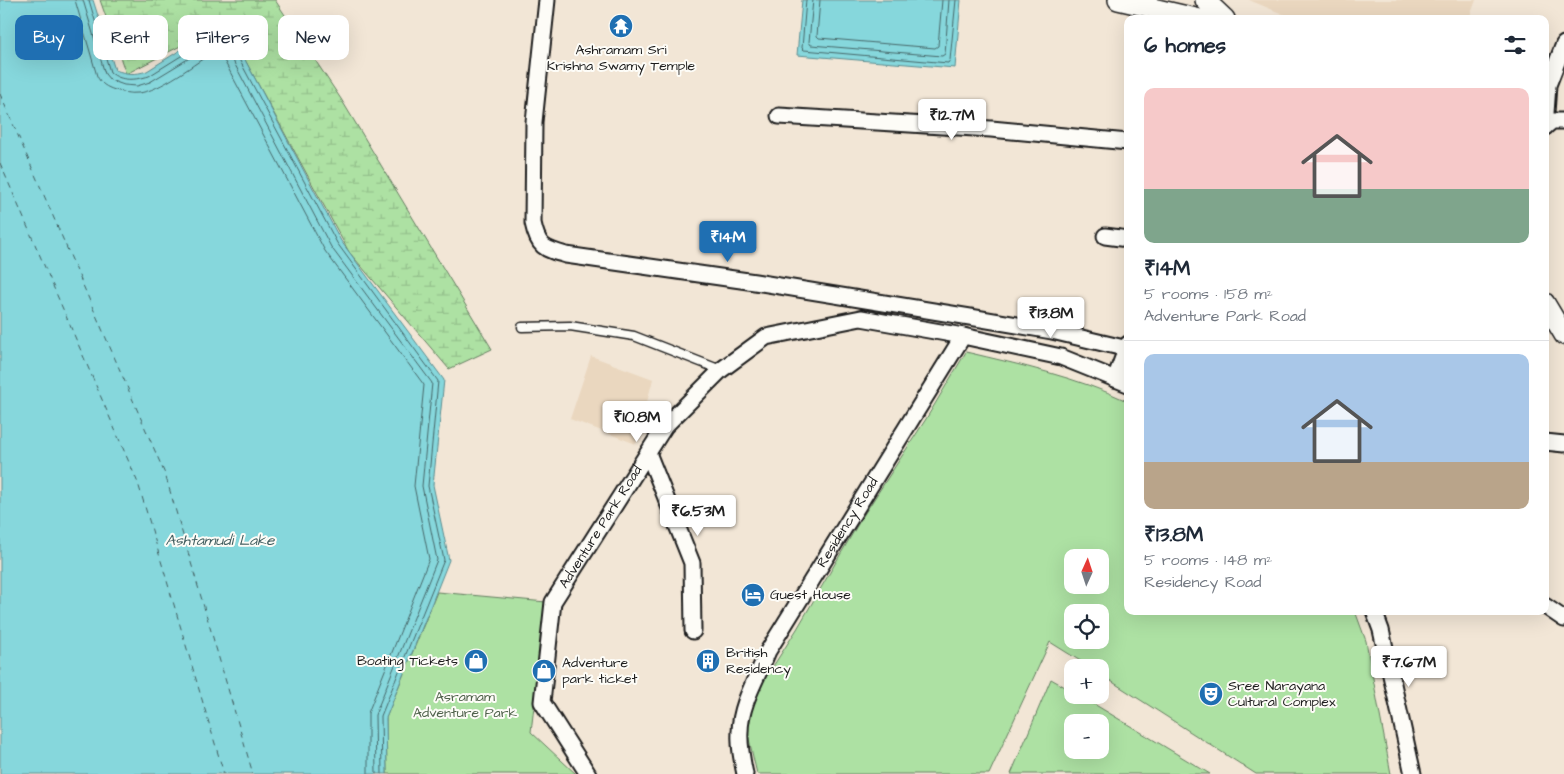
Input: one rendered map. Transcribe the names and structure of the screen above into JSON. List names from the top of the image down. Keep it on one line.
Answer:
{"streets":{"street":["Residency Road","Adventure Park Road"]},"crossings":[["Residency Road","Adventure Park Road"]],"water":["Ashtamudi Lake"],"parks":["Asramam Adventure Park"],"places":{"temple":["Ashramam Sri Krishna Swamy Temple"],"hotel":["Guest House"],"shop":["Boating Tickets","Adventure park ticket"],"building":["British Residency"],"theatre":["Sree Narayana Cultural Complex"]},"north":"top","page":{"chip":["Buy","Rent","Filters","New"],"heading":"6 homes","list":[{"name":"₹14M","note":"5 rooms · 158 m² · Adventure Park Road"},{"name":"₹13.8M","note":"5 rooms · 148 m² · Residency Road"}],"price":["₹12.7M","₹14M","₹13.8M","₹10.8M","₹6.53M","₹7.67M"],"map_buttons":["+","−"]}}
